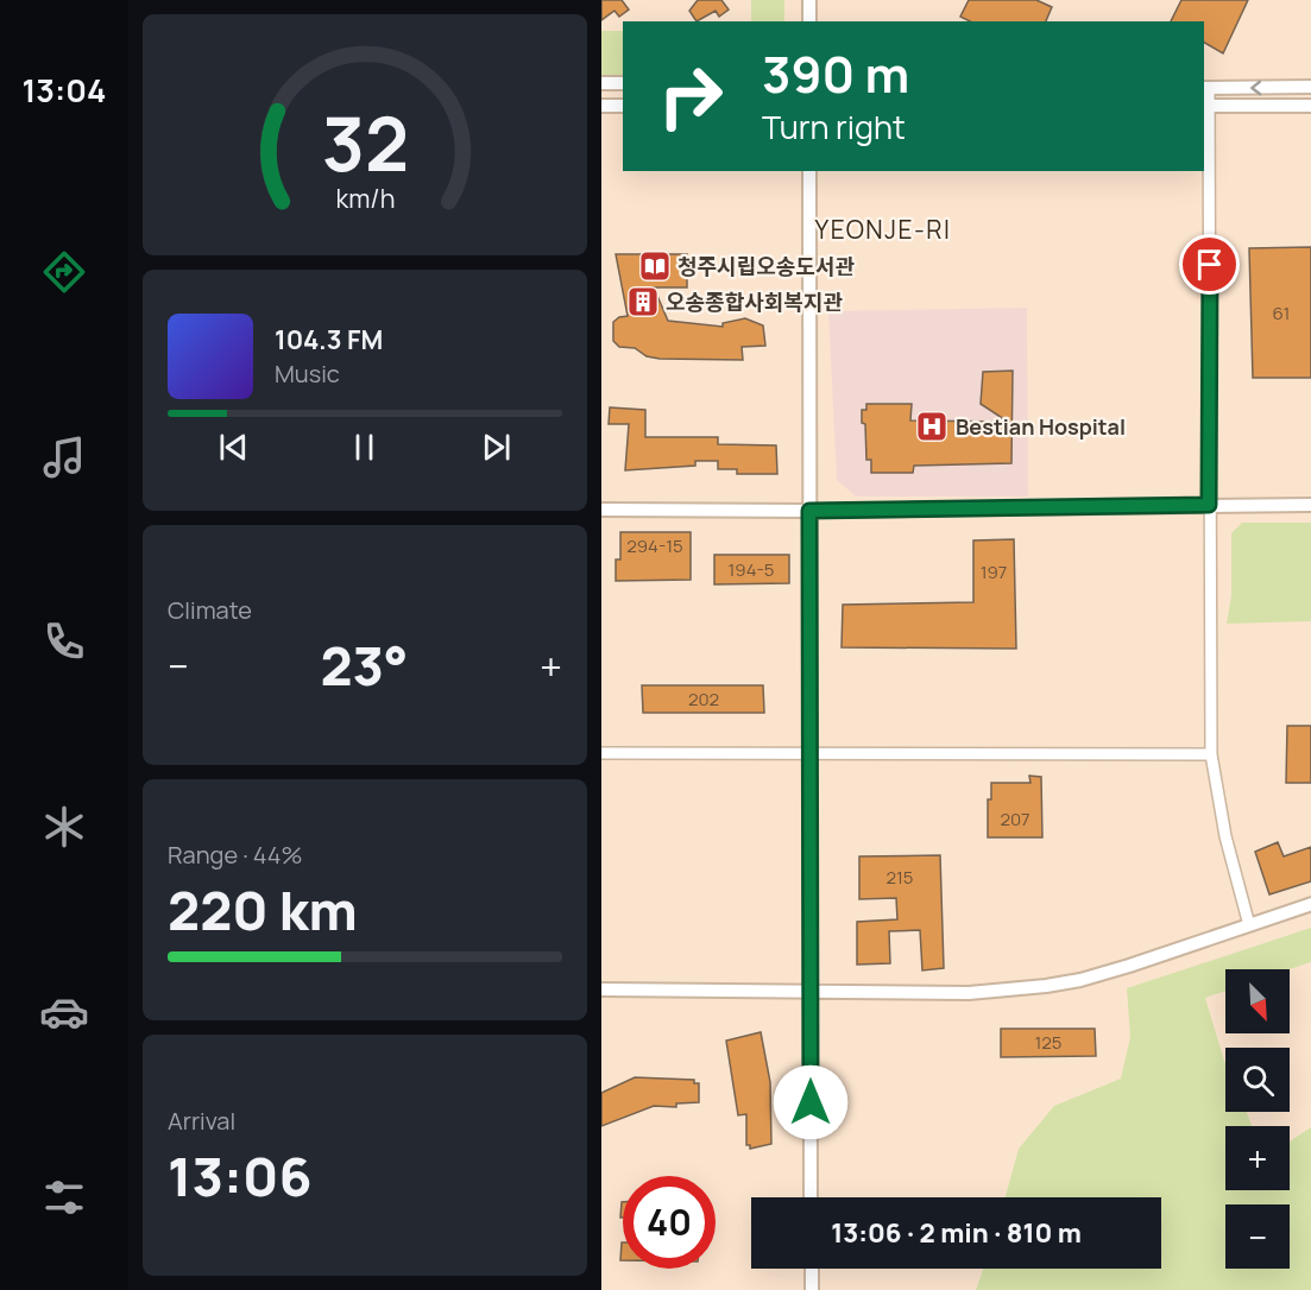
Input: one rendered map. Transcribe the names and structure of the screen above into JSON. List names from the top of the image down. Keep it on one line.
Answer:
{"districts":["YEONJE-RI"],"places":{"library":["청주시립오송도서관"],"building":["오송종합사회복지관"],"hospital":["Bestian Hospital"]},"house_numbers":["61","294-15","194-5","197","202","207","215","125"],"north":"bottom right","page":{"tabs":"13:04","turn":["390 m","Turn right"],"song":["104.3 FM","Music"],"tile":["Climate",["Range · 44%","220 km"],["Arrival","13:06"]],"heat":["−","23°","+"],"map_buttons":["+","−"],"limit":"40","trip":"13:06 · 2 min · 810 m","gauge":["32","km/h"]}}
